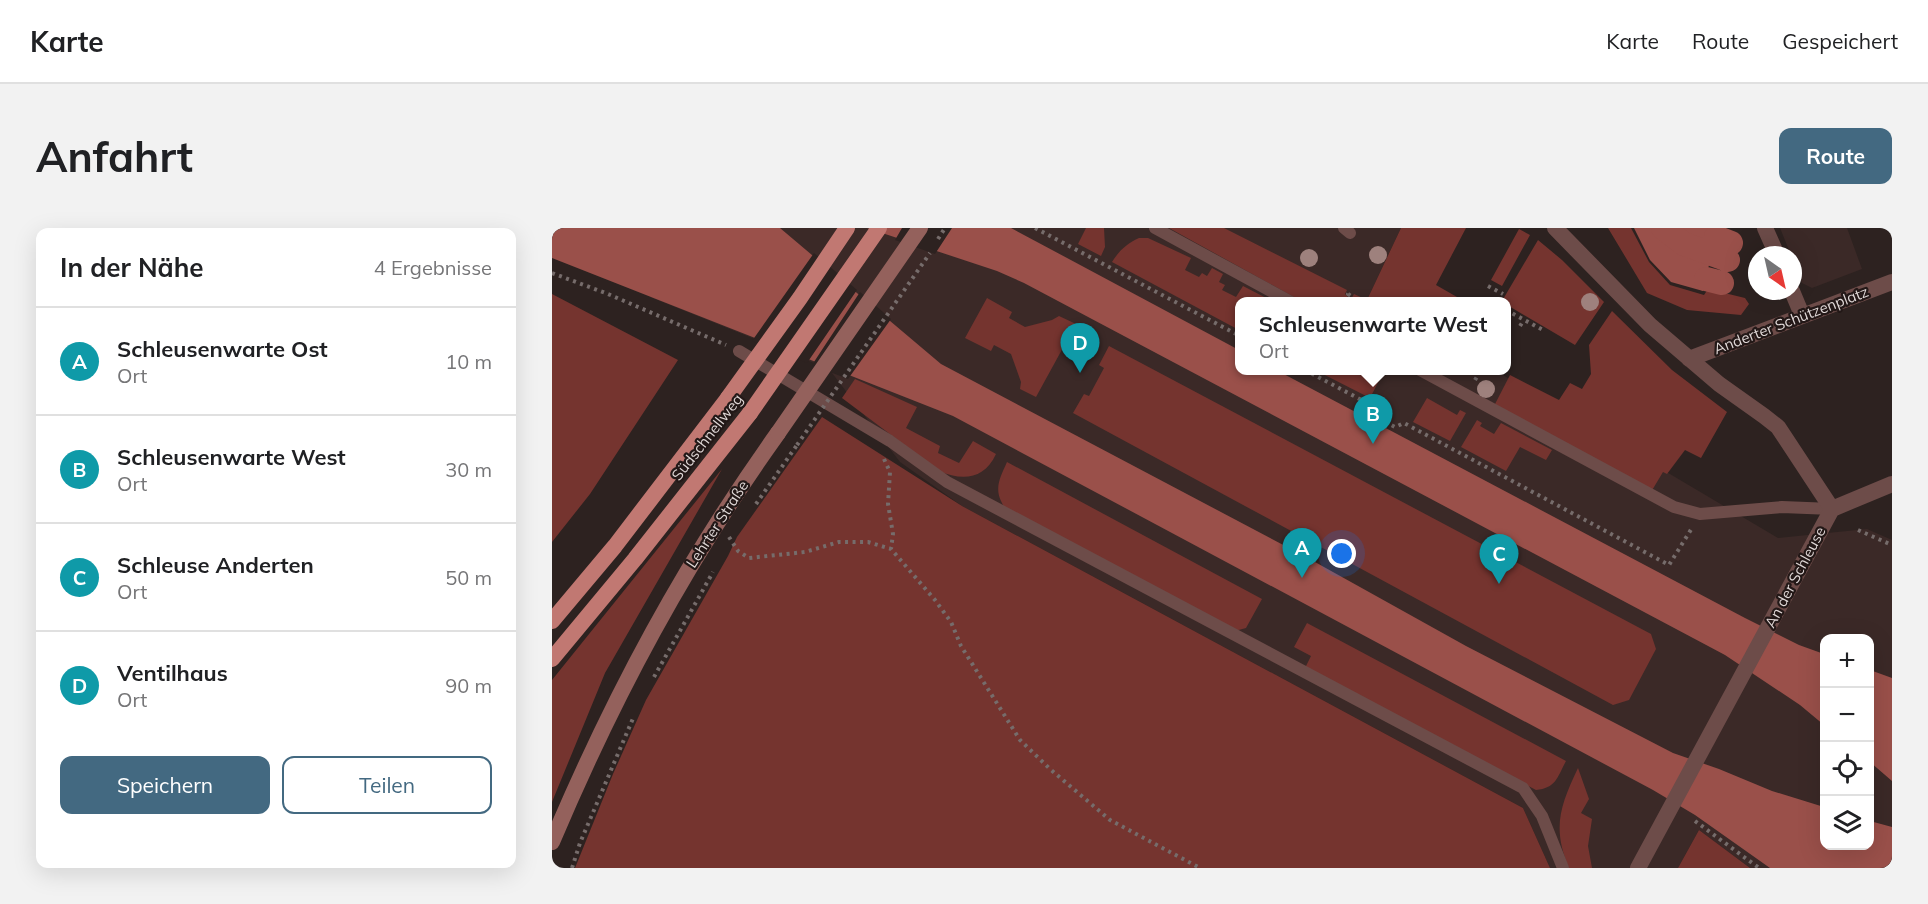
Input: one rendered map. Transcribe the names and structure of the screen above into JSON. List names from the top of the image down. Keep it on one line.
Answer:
{"streets":{"highway":["Südschnellweg"],"main road":["Lehrter Straße"],"street":["Anderter Schützenplatz","An der Schleuse"]},"crossings":[["Anderter Schützenplatz","An der Schleuse"]],"north":"bottom right","page":{"header":"Karte","nav":["Karte","Route","Gespeichert"],"buttons":["Route",["Speichern","Teilen"]],"title":"Anfahrt","heading":["In der Nähe","4 Ergebnisse"],"popup":["Schleusenwarte West","Ort"],"list":[{"mark":"A","name":"Schleusenwarte Ost","note":"Ort","value":"10 m"},{"mark":"B","name":"Schleusenwarte West","note":"Ort","value":"30 m"},{"mark":"C","name":"Schleuse Anderten","note":"Ort","value":"50 m"},{"mark":"D","name":"Ventilhaus","note":"Ort","value":"90 m"}],"pins":["D","B","A","C"],"map_buttons":["+","−"]}}
